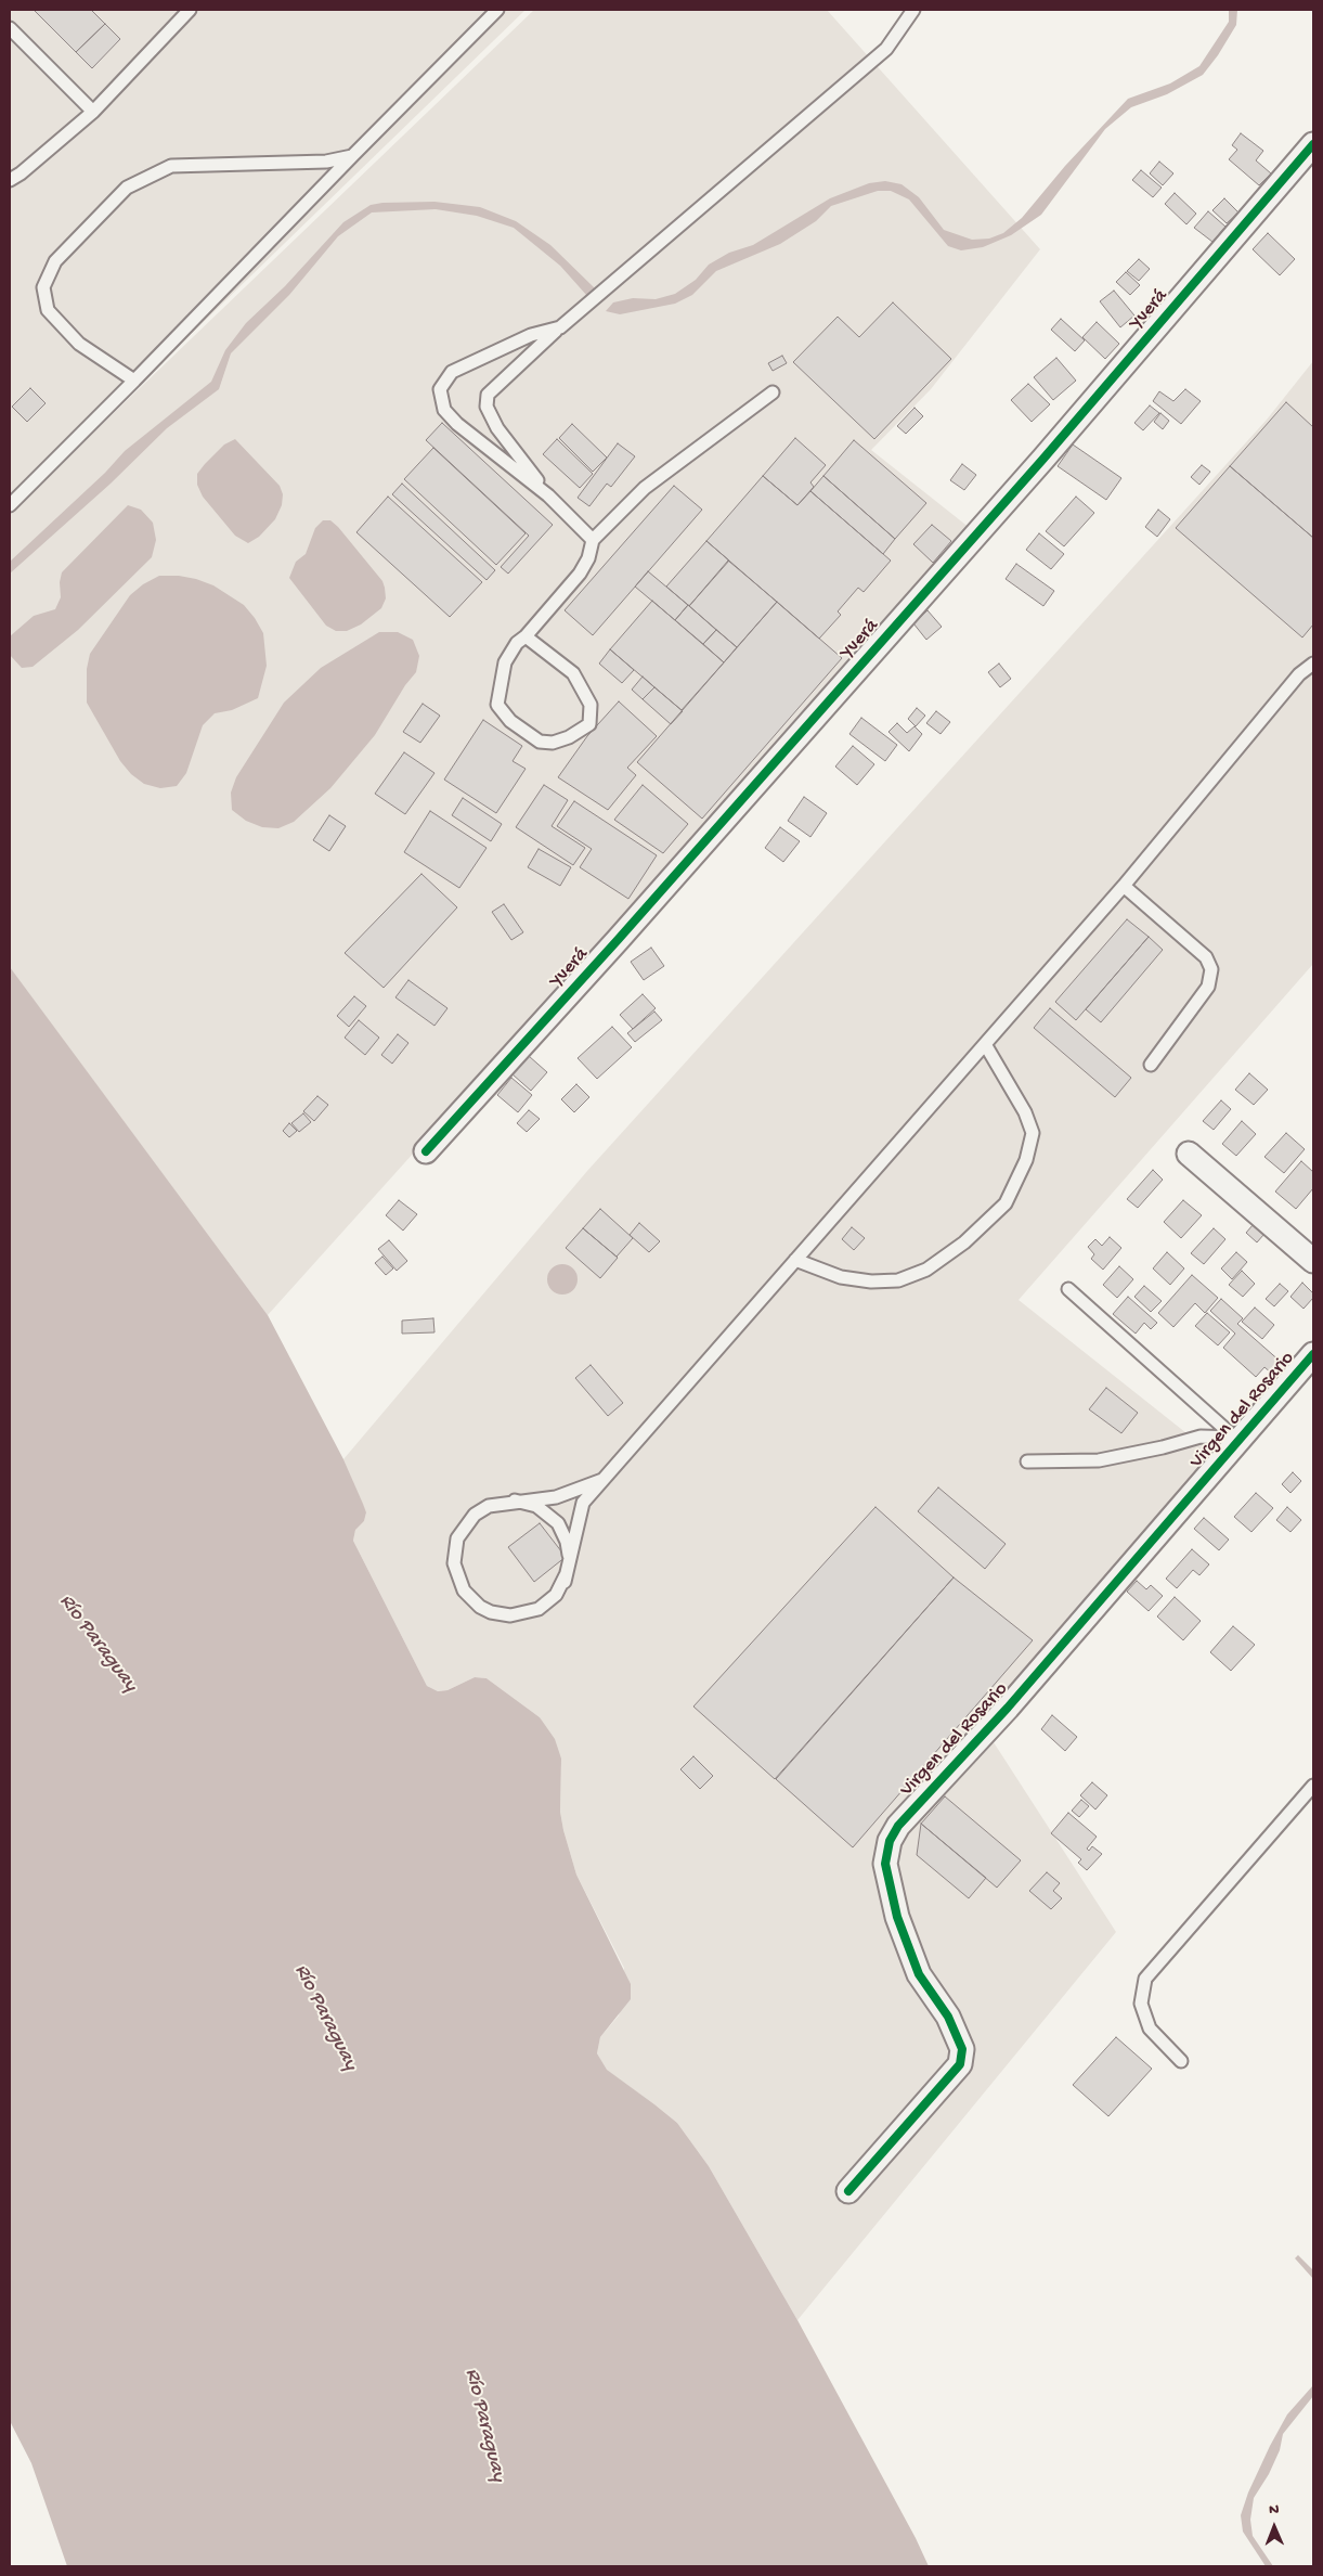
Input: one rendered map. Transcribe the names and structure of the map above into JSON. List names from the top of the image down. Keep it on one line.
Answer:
{"streets":{"street":["Yverá","Virgen del Rosario"]},"water":["Río Paraguay"],"north":"top"}
